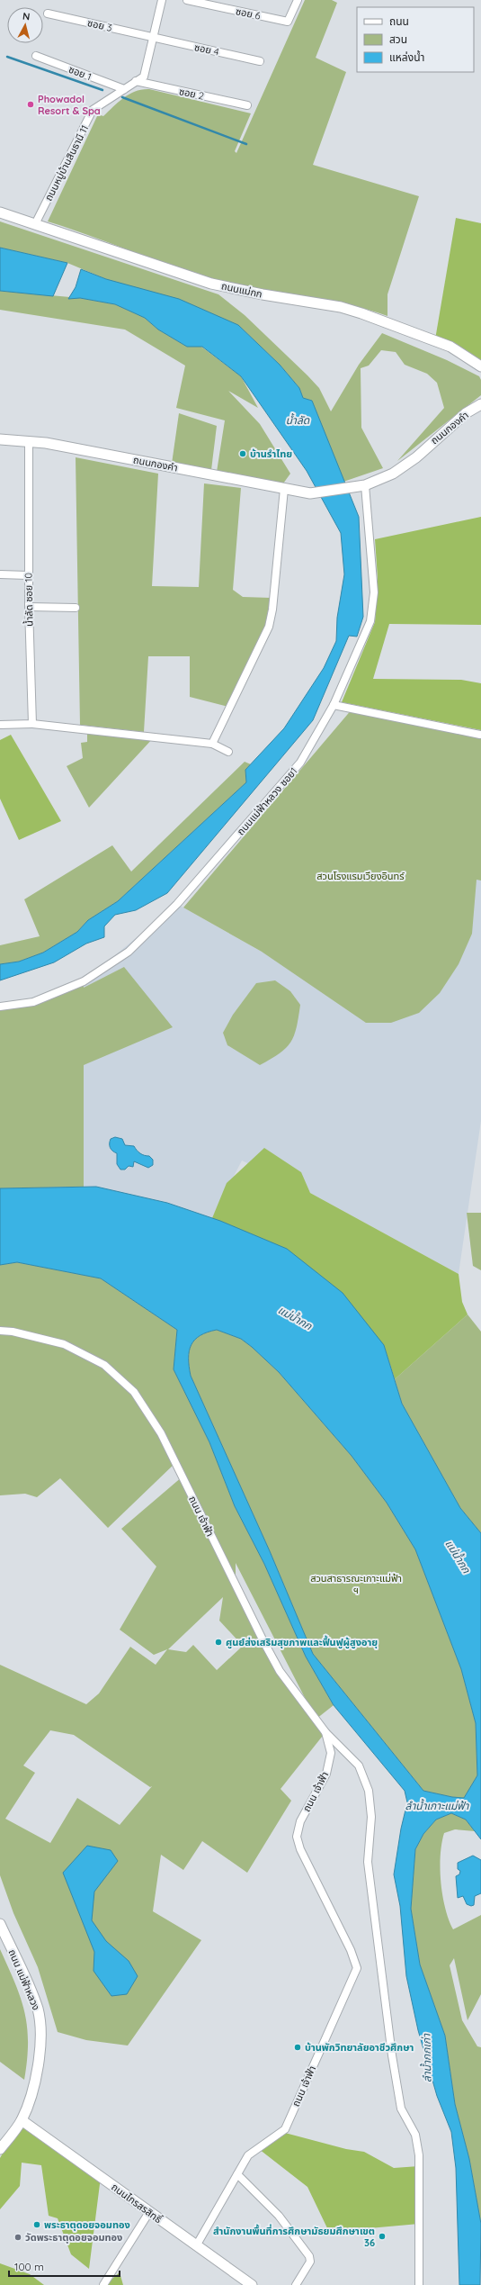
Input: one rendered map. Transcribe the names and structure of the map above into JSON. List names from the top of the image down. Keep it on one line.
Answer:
{"streets":{"street":["ซอย 6","ซอย 3","ซอย 4","ซอย 1","ซอย 2","ถนนหมู่บ้านสินธานี 11","ถนนแม่กก","ถนนกองคำ","น้ำลัด ซอย 10","ถนนแม่ฟ้าหลวง ซอย1","ถนน เจ้าฟ้า","ถนน แม่ฟ้าหลวง","ถนนไกรสรสิทธิ์"]},"crossings":[["ซอย 3","ซอย 4"],["ซอย 3","ถนนหมู่บ้านสินธานี 11"],["ซอย 4","ถนนหมู่บ้านสินธานี 11"],["ซอย 1","ถนนหมู่บ้านสินธานี 11"],["ซอย 2","ถนนหมู่บ้านสินธานี 11"],["ถนนหมู่บ้านสินธานี 11","ถนนแม่กก"],["ถนนกองคำ","น้ำลัด ซอย 10"],["ถนนกองคำ","ถนนแม่ฟ้าหลวง ซอย1"],["ถนน เจ้าฟ้า","ถนนไกรสรสิทธิ์"],["ถนน แม่ฟ้าหลวง","ถนนไกรสรสิทธิ์"]],"water":["น้ำลัด","แม่น้ำกก","ลำน้ำเกาะแม่ฟ้า","ลำน้ำกกเก่า"],"parks":["สวนโรงแรมเวียงอินทร์","สวนสาธารณะเกาะแม่ฟ้า ฯ"],"places":["Phowadol Resort & Spa","บ้านรำไทย","ศูนย์ส่งเสริมสุขภาพและฟื้นฟูผู้สูงอายุ","บ้านพักวิทยาลัยอาชีวศึกษา","พระธาตุดอยจอมทอง","สำนักงานพื้นที่การศึกษามัธยมศึกษาเขต 36","วัดพระธาตุดอยจอมทอง"],"legend":["ถนน","สวน","แหล่งน้ำ"],"scale_bar":"100 m","north":"top"}
